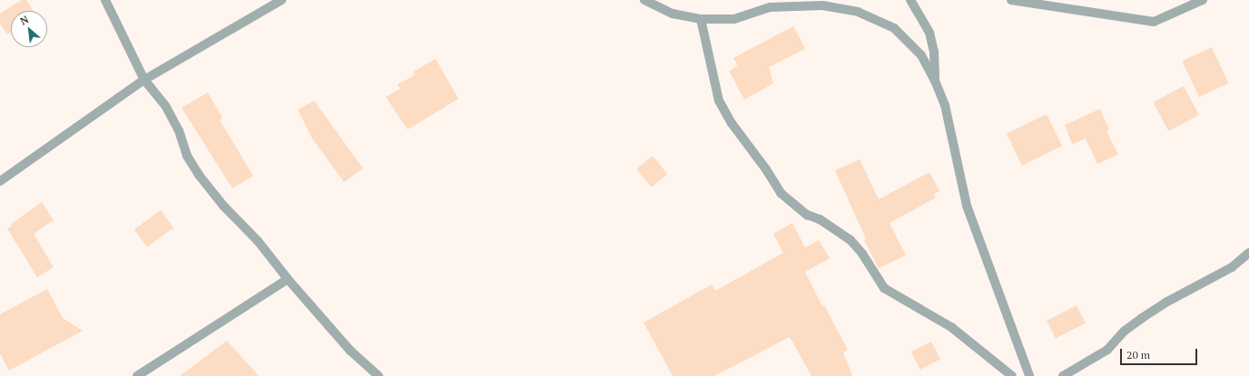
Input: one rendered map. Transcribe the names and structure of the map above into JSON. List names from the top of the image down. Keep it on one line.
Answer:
{"scale_bar":"20 m","north":"top left"}
